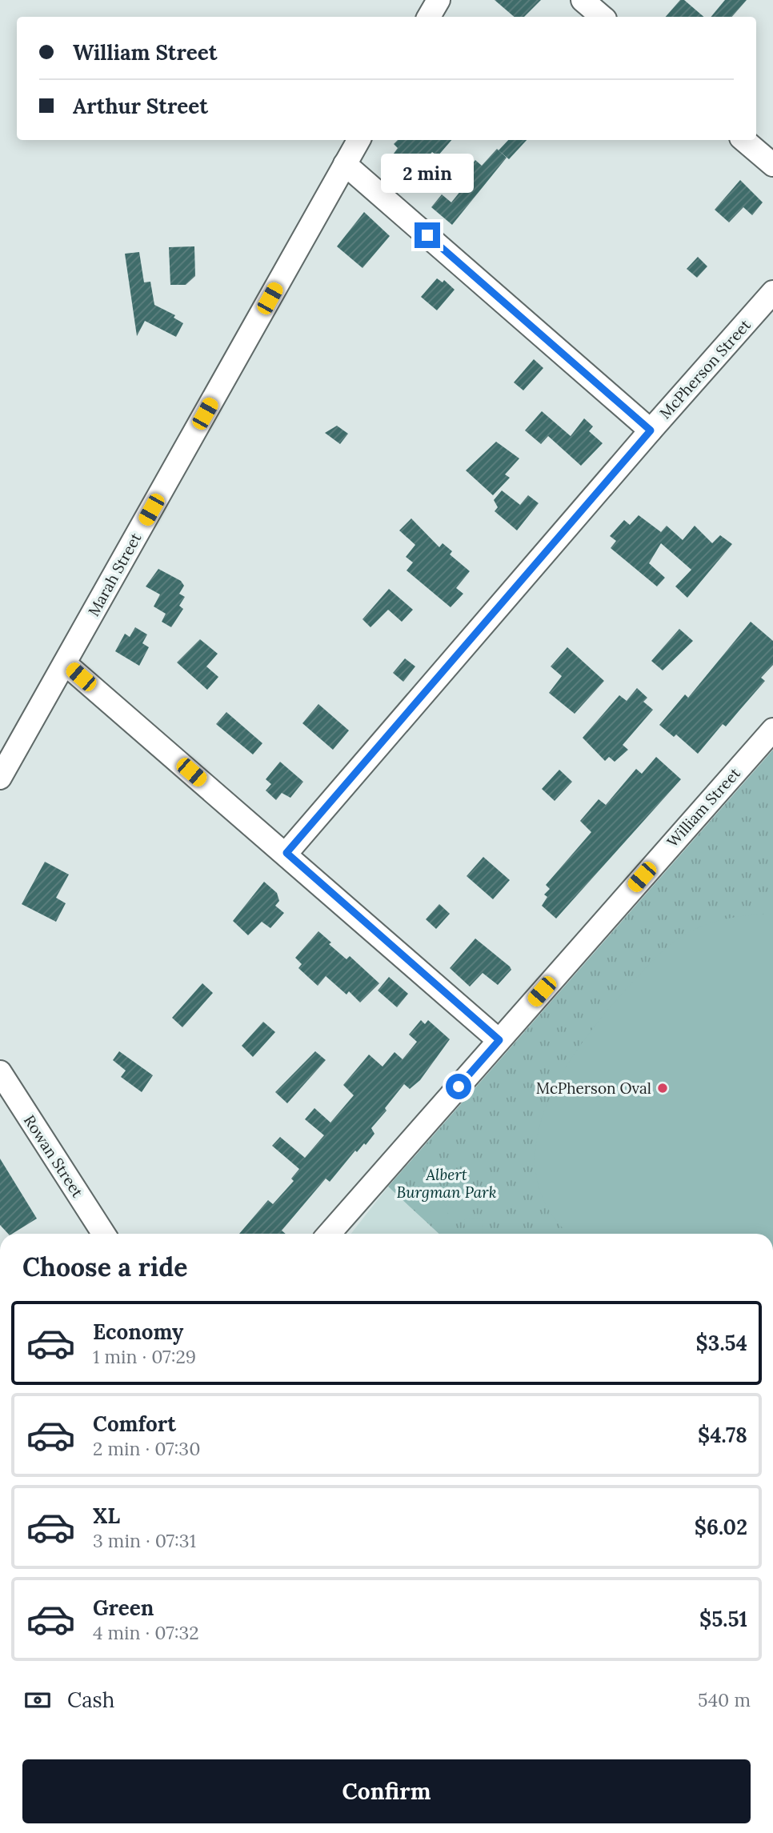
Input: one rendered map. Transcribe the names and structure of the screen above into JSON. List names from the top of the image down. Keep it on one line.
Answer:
{"streets":{"street":["McPherson Street","Marah Street","William Street","Rowan Street"]},"parks":["Albert Burgman Park"],"places":["McPherson Oval"],"page":{"banner":["William Street","Arthur Street"],"bubble":"2 min","heading":"Choose a ride","list":[{"name":"Economy","note":"1 min · 07:29","value":"$3.54"},{"name":"Comfort","note":"2 min · 07:30","value":"$4.78"},{"name":"XL","note":"3 min · 07:31","value":"$6.02"},{"name":"Green","note":"4 min · 07:32","value":"$5.51"}],"pay":["Cash","540 m"],"buttons":"Confirm"}}
